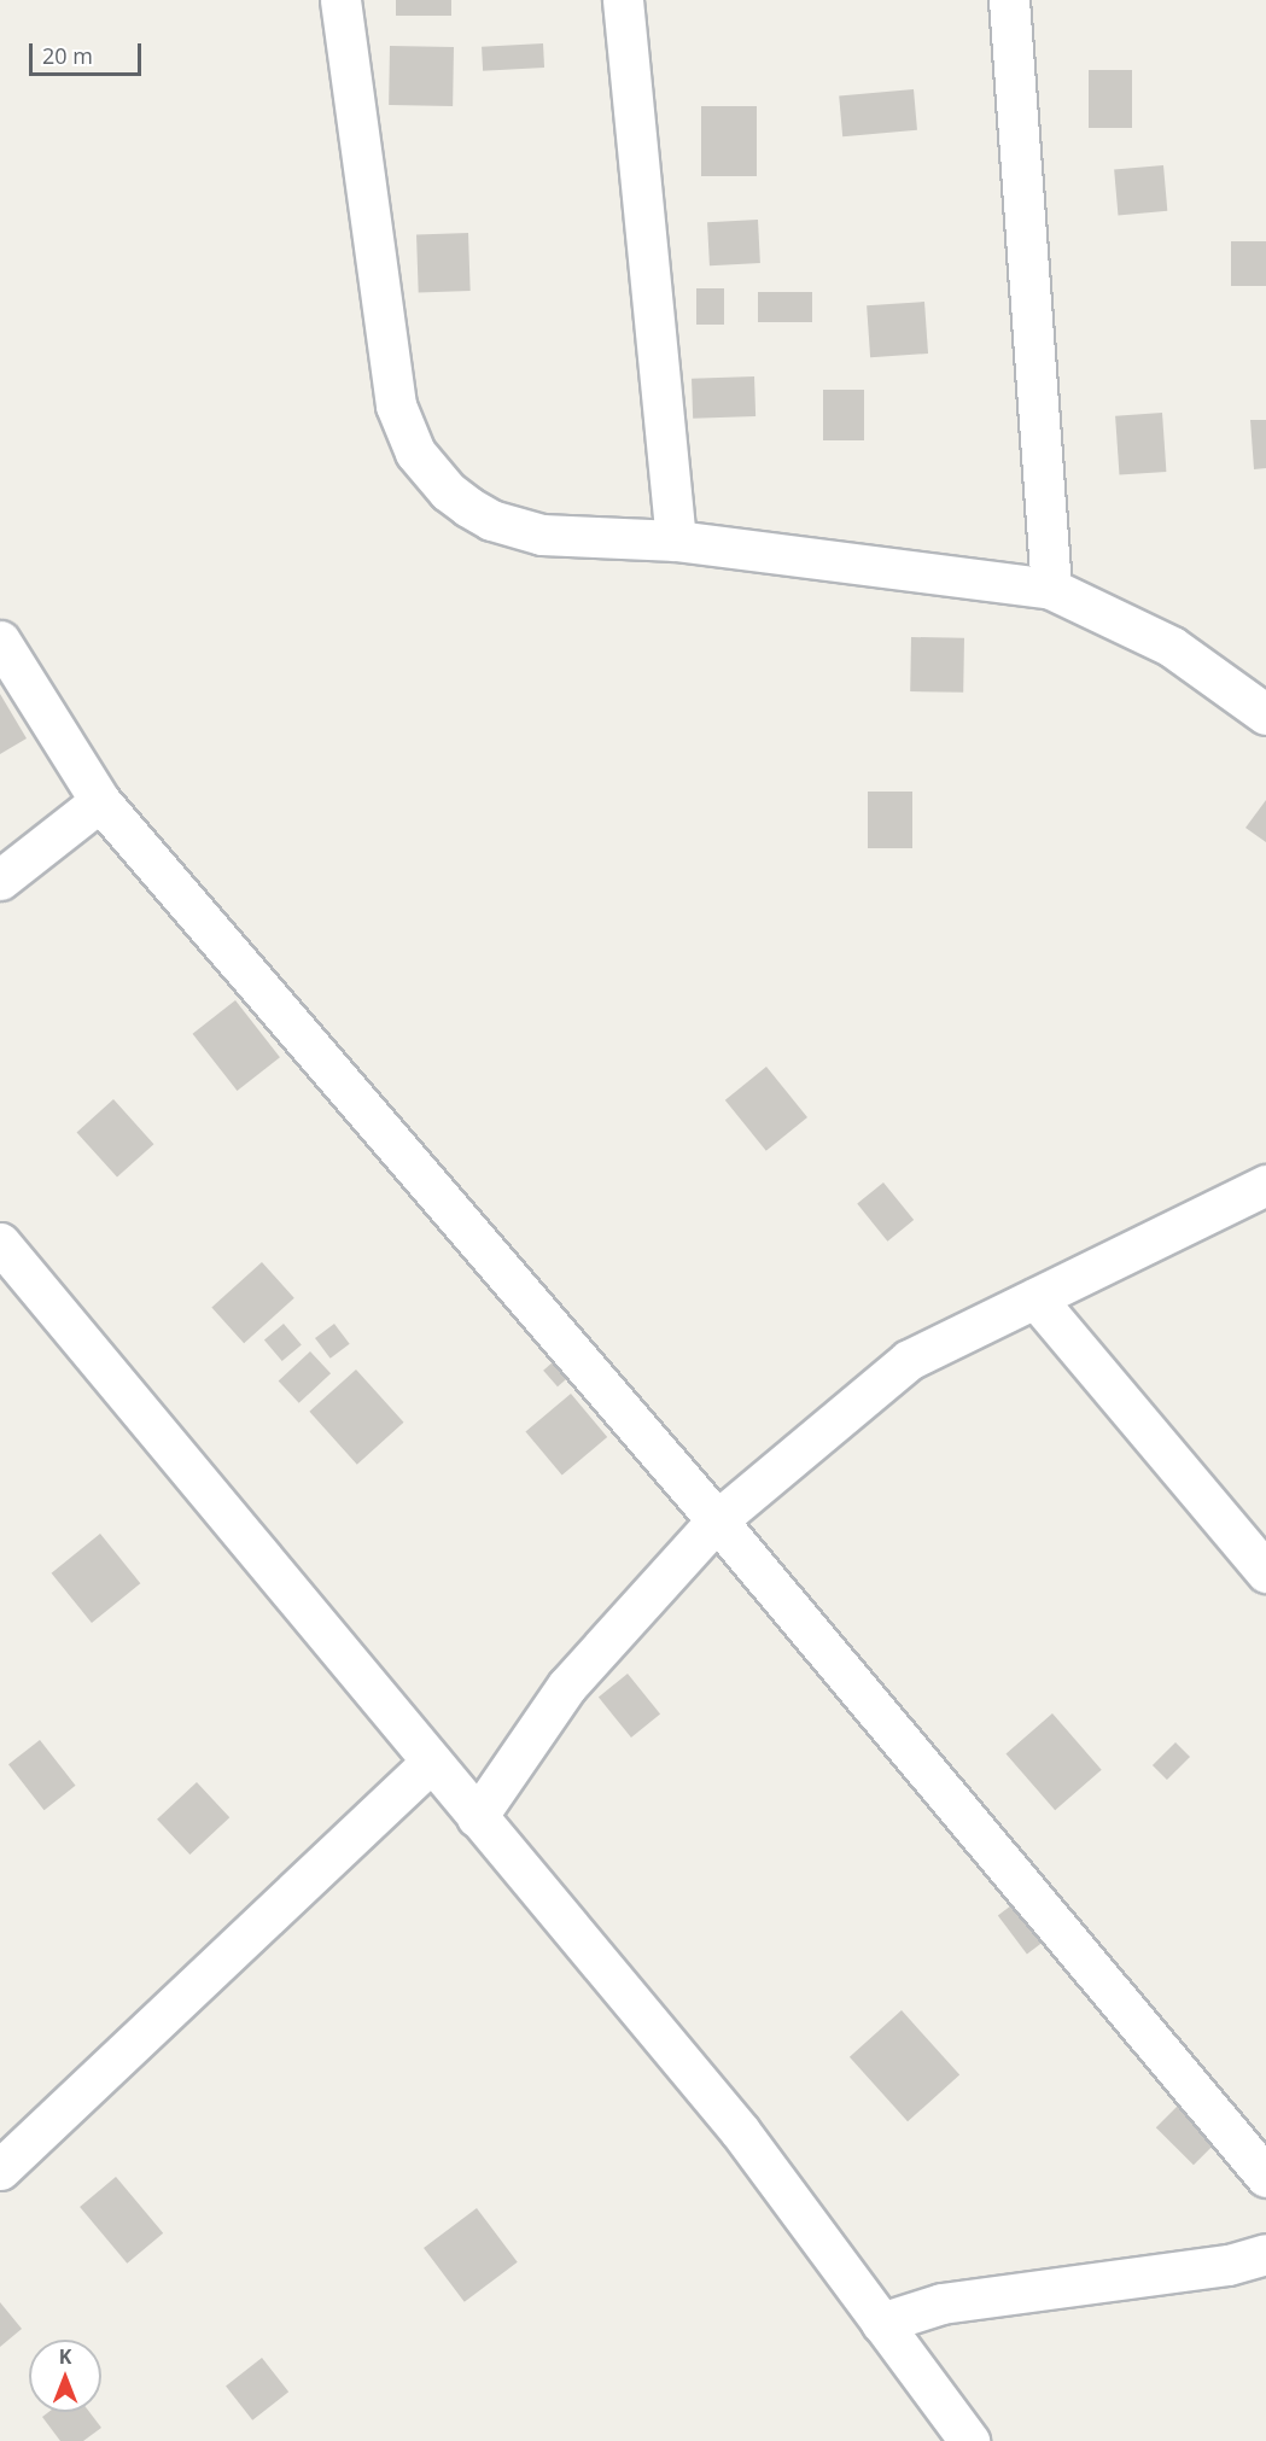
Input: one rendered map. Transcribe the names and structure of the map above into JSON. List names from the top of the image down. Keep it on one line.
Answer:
{"scale_bar":"20 m","north":"top"}
